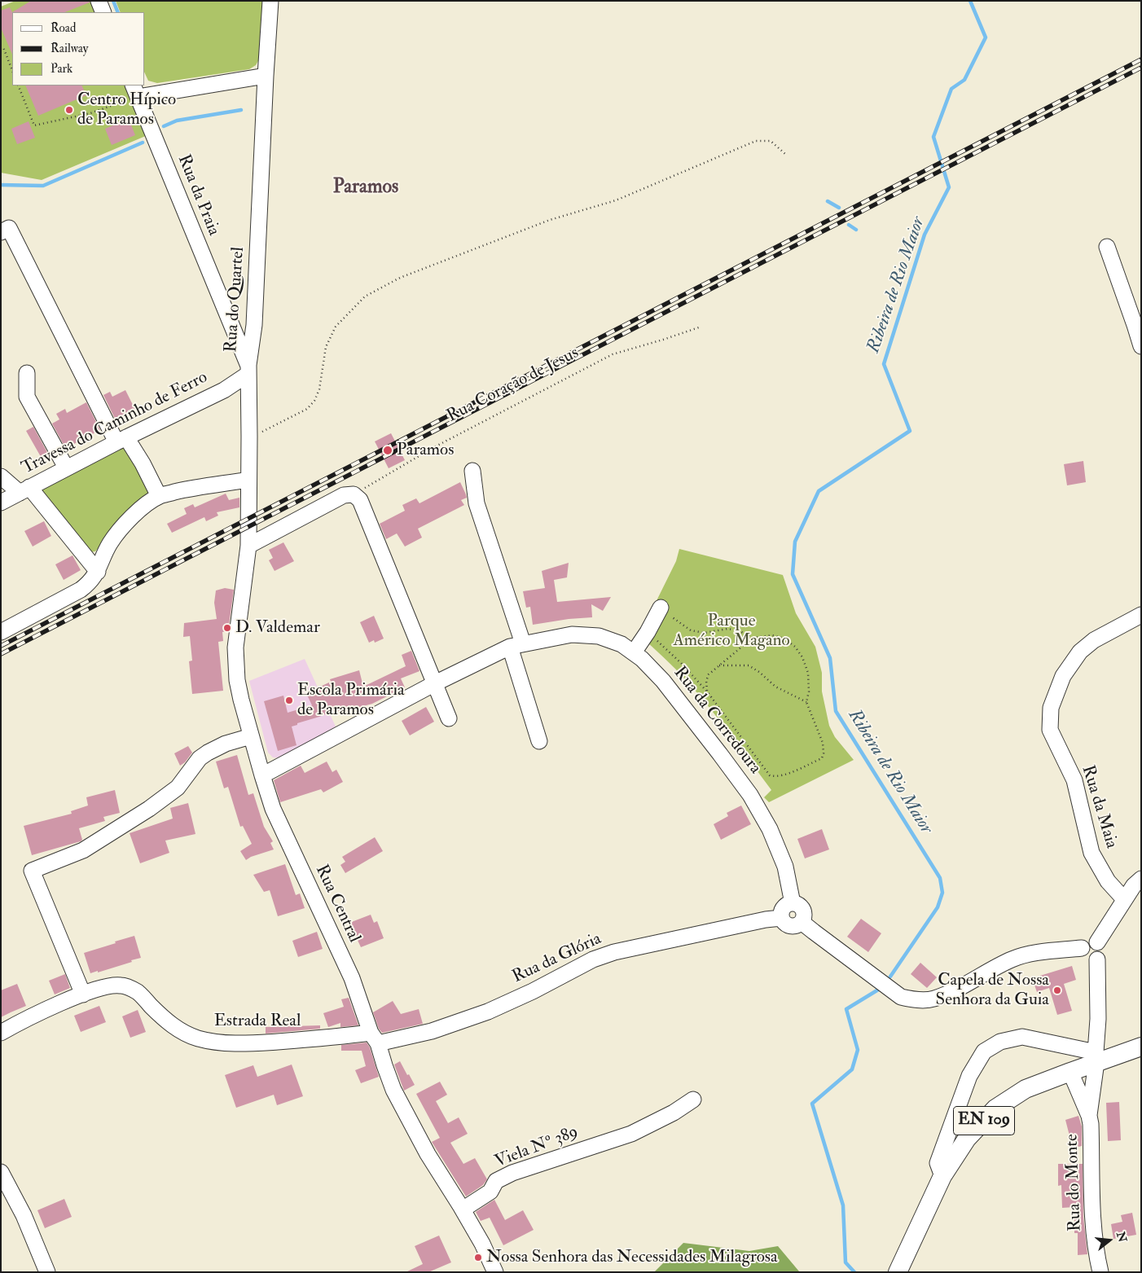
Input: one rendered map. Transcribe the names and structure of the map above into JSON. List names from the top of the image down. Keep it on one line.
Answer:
{"streets":{"main road":["EN 109"],"street":["Rua da Praia","Rua do Quartel","Travessa do Caminho de Ferro","Rua da Corredoura","Rua da Maia","Rua Central","Rua da Glória","Estrada Real","Viela Nº 389","Rua do Monte"],"path":["Rua Coração de Jesus"]},"crossings":[["Rua da Praia","Rua do Quartel"],["Rua da Praia","Travessa do Caminho de Ferro"],["Rua do Quartel","Travessa do Caminho de Ferro"],["Rua do Quartel","Rua Central"],["Rua da Corredoura","Rua Central"],["Rua da Corredoura","Rua da Glória"],["Rua Central","Rua da Glória"],["Rua Central","Estrada Real"],["Rua Central","Viela Nº 389"],["Rua da Glória","Estrada Real"],["EN 109","Rua do Monte"]],"districts":["Paramos"],"water":["Ribeira de Rio Maior"],"parks":["Parque Américo Magano"],"places":["Centro Hípico de Paramos","Paramos","D. Valdemar","Escola Primária de Paramos","Capela de Nossa Senhora da Guia","Nossa Senhora das Necessidades Milagrosa"],"legend":["Road","Railway","Park"],"north":"right"}
